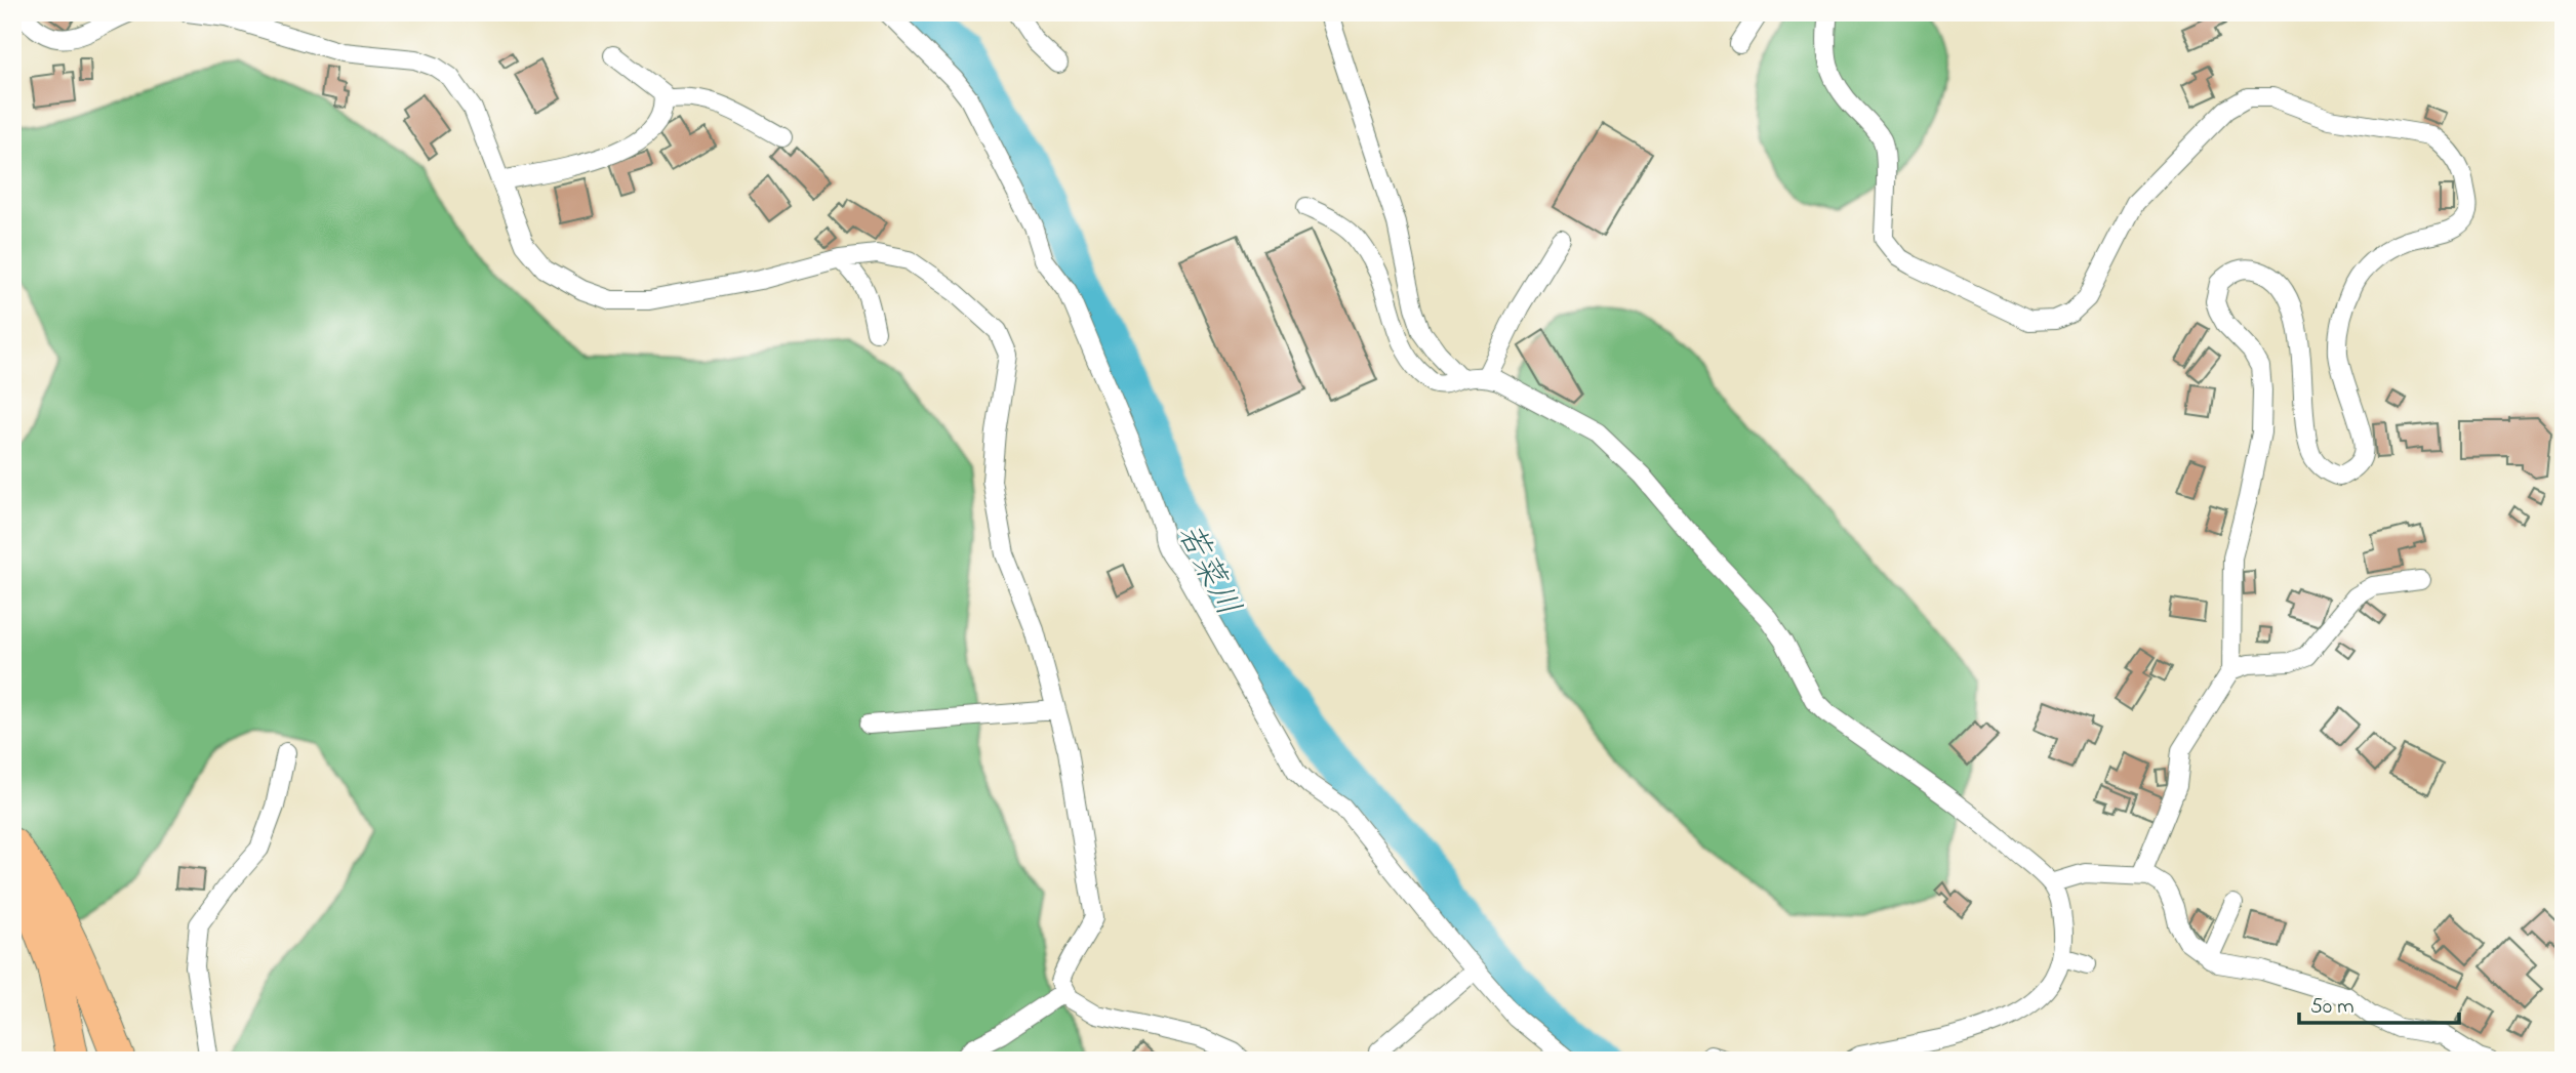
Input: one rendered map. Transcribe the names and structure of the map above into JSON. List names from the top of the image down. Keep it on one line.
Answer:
{"water":["若菜川"],"scale_bar":"50 m"}
